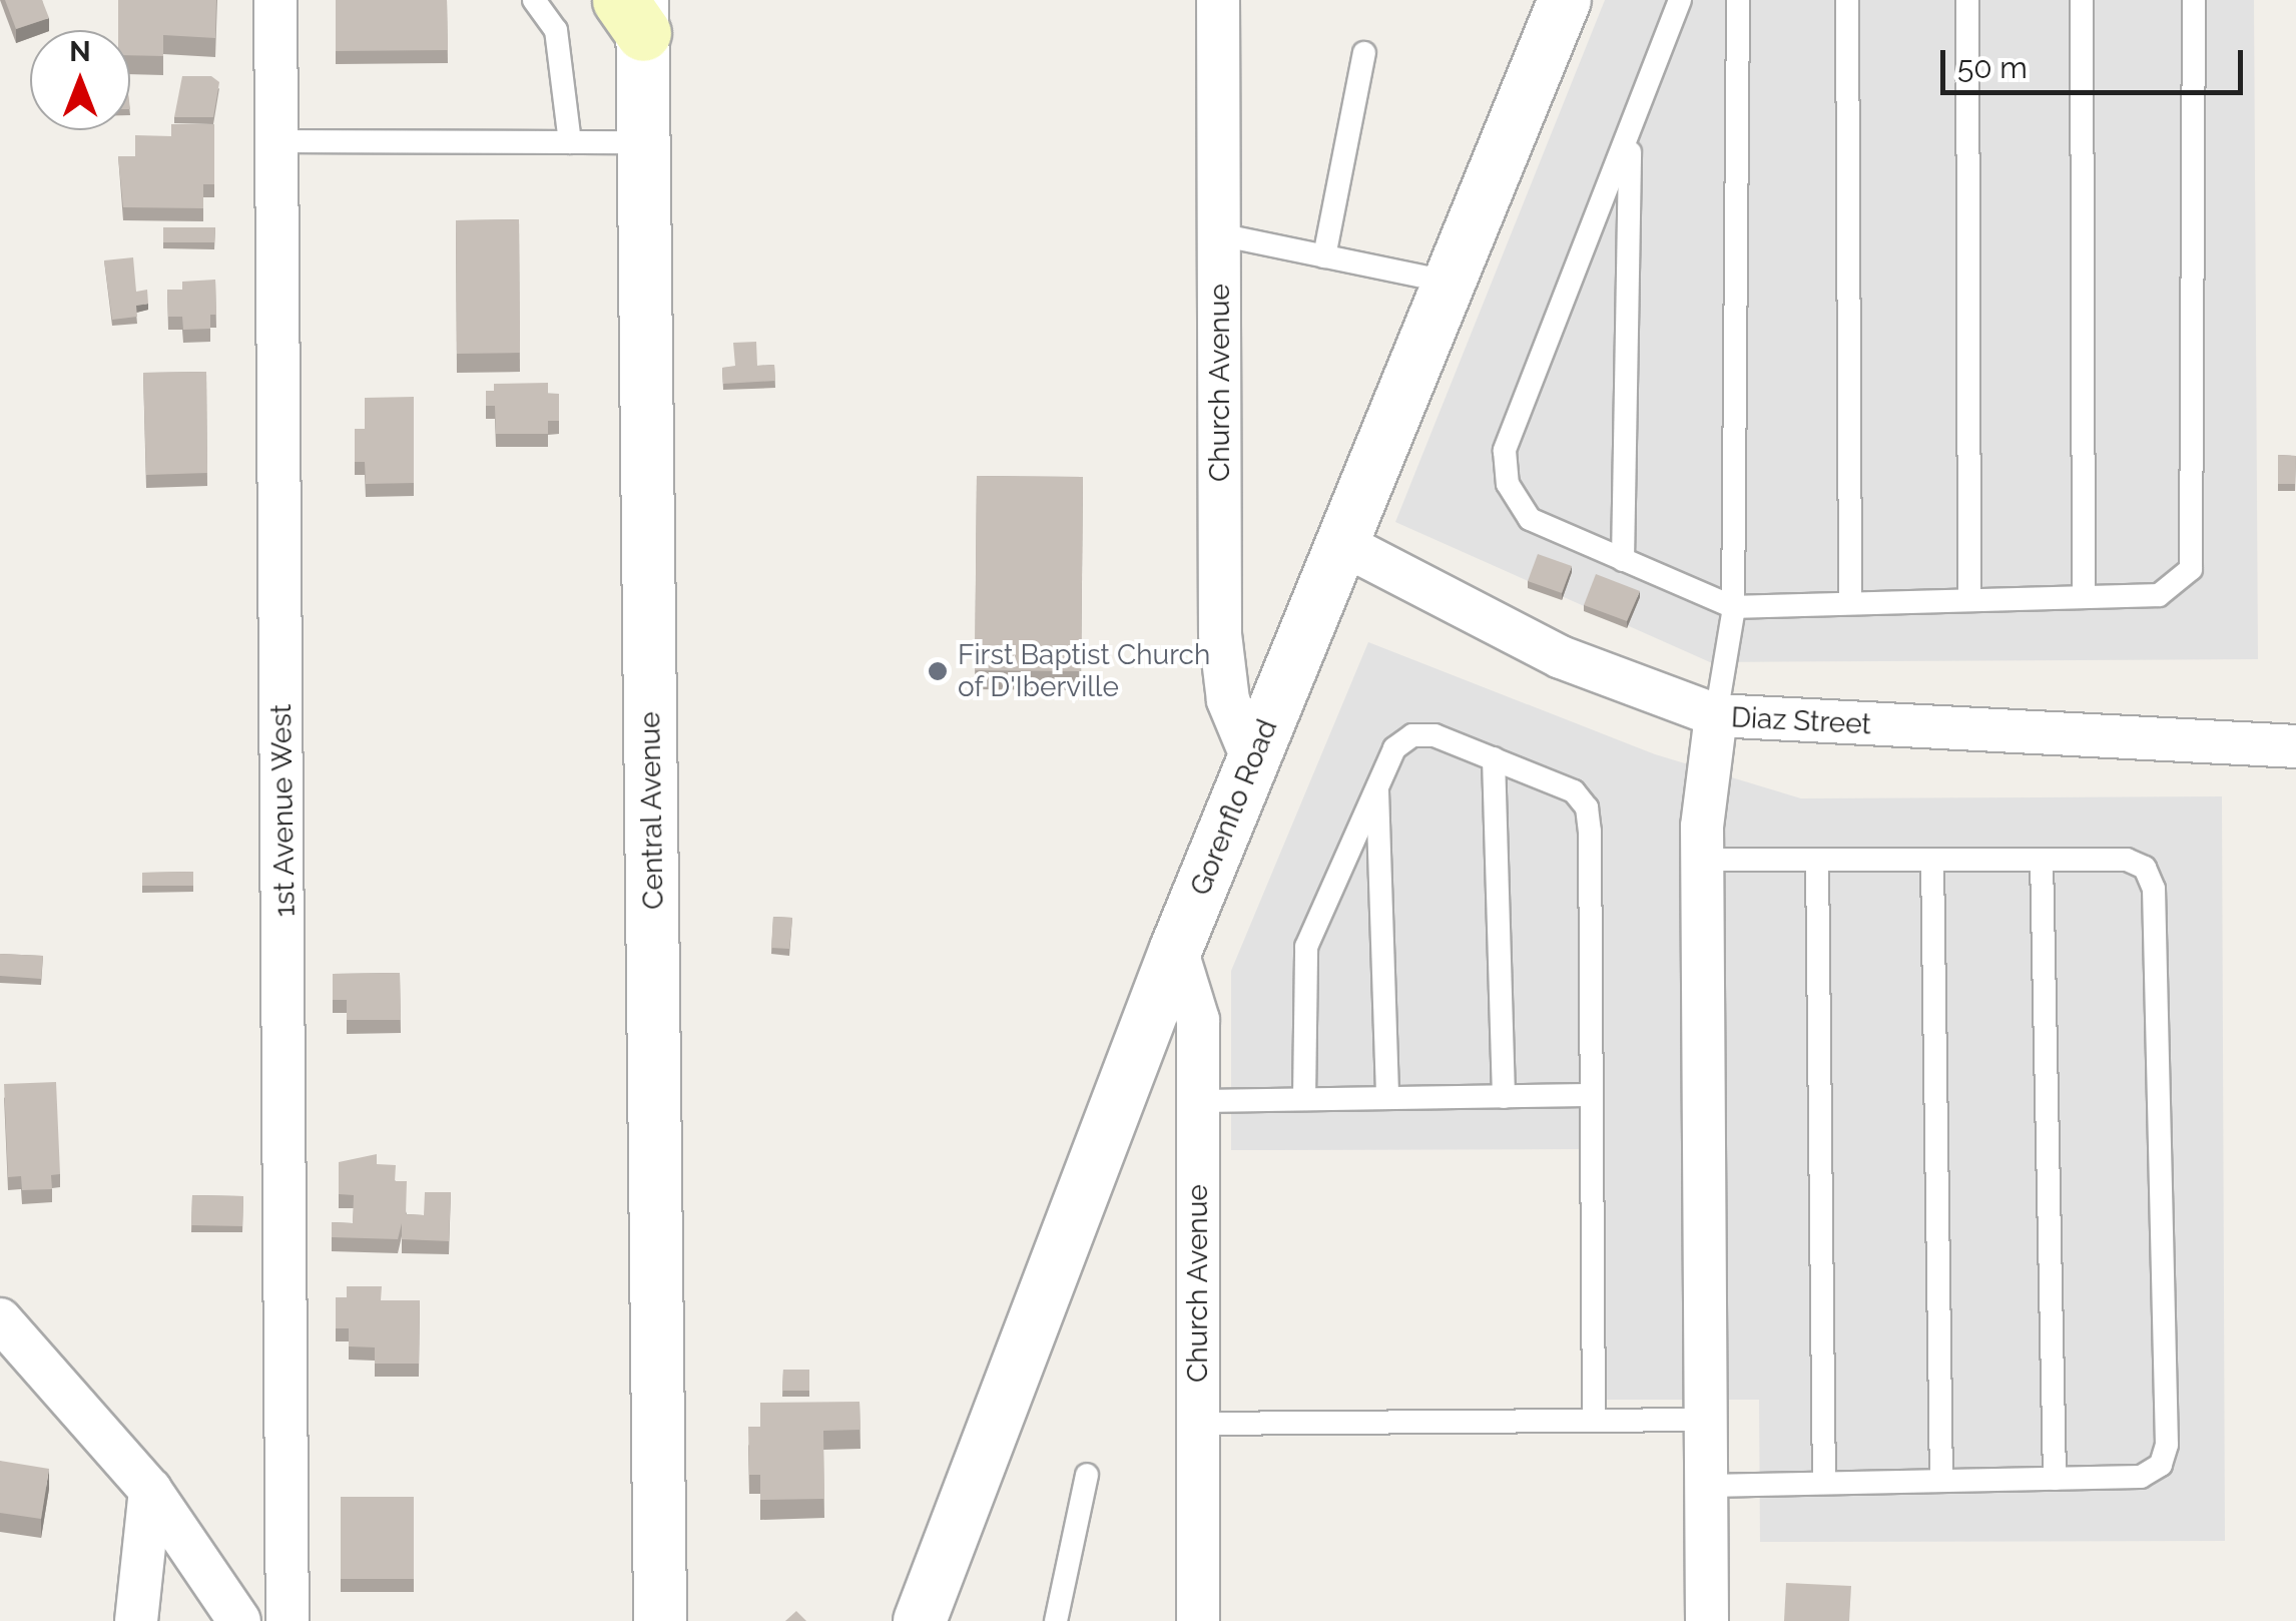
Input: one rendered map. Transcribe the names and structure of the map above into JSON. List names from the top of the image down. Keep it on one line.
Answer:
{"streets":{"street":["Church Avenue","Diaz Street","Gorenflo Road","1st Avenue West","Central Avenue"]},"crossings":[["Church Avenue","Gorenflo Road"],["Diaz Street","Gorenflo Road"]],"places":["First Baptist Church of D'Iberville"],"scale_bar":"50 m","north":"top"}
